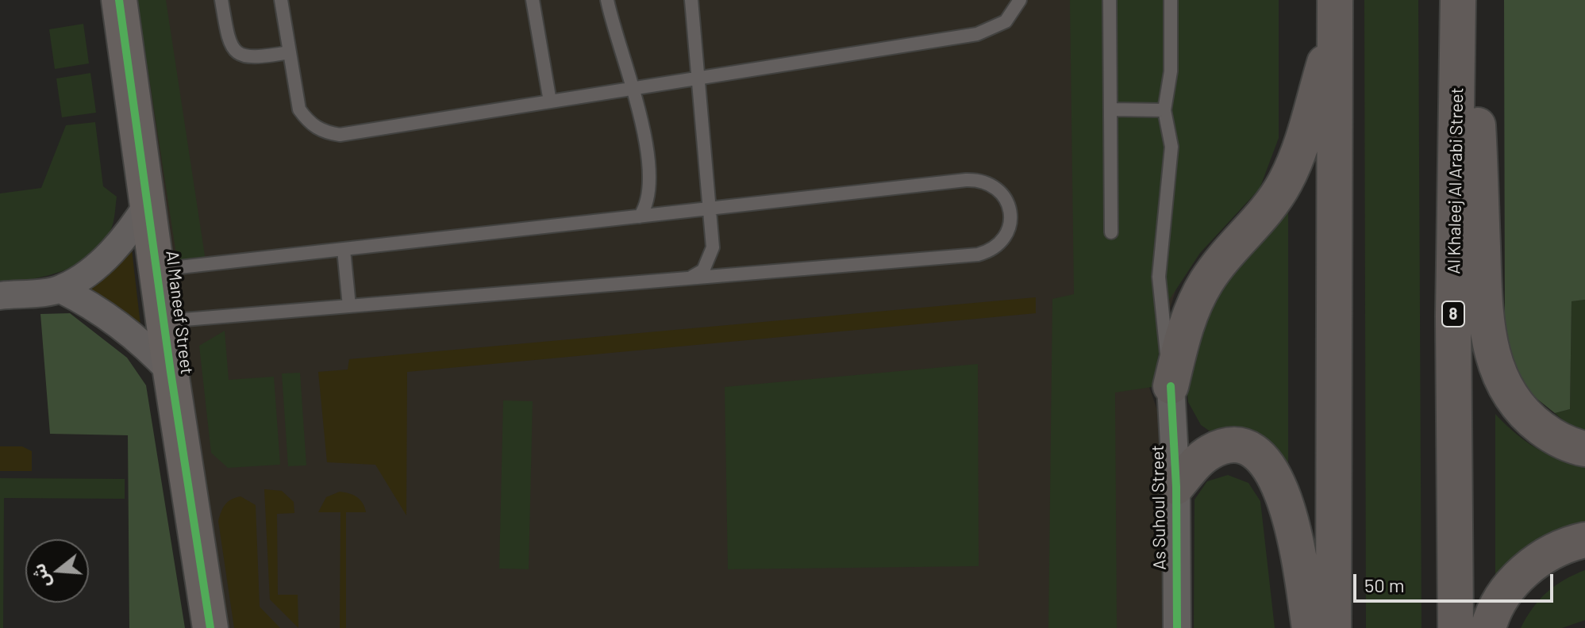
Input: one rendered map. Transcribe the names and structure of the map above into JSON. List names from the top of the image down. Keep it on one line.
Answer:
{"streets":{"highway":["Al Khaleej Al Arabi Street","8"],"street":["Al Maneef Street","As Suhoul Street"]},"scale_bar":"50 m","north":"left"}
